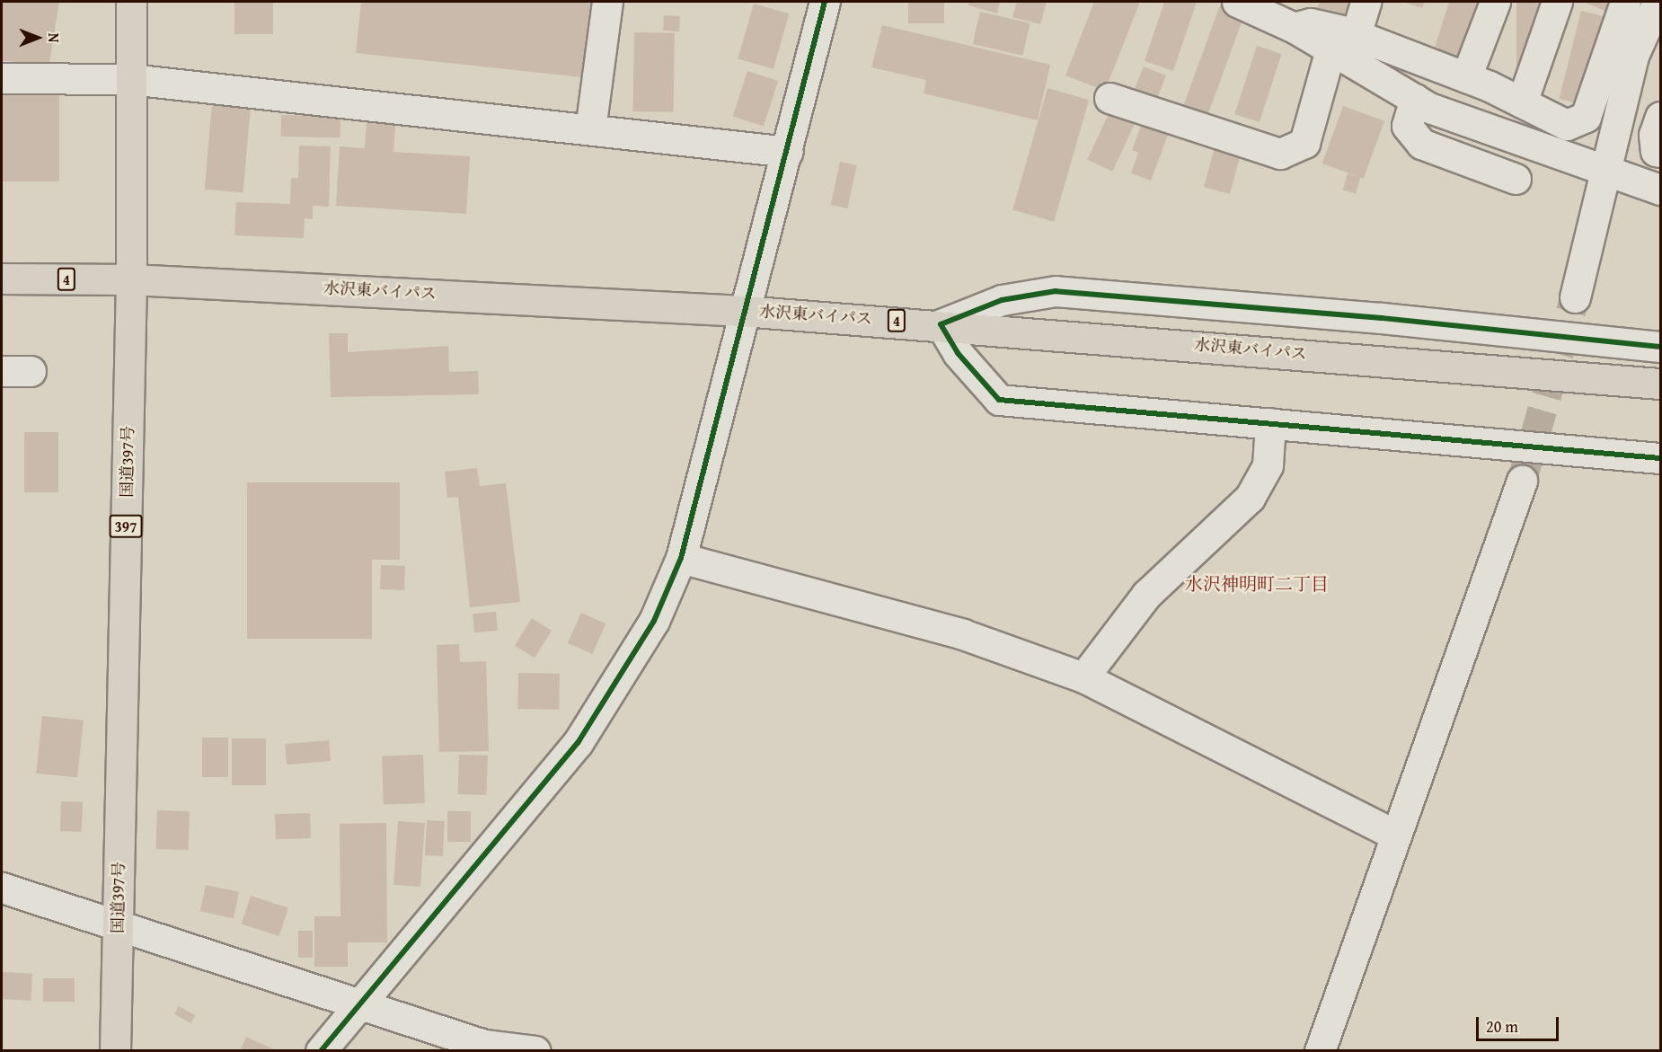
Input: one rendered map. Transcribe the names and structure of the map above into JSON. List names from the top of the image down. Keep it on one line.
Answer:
{"streets":{"highway":["4","水沢東バイパス","国道397号","397"]},"crossings":[["水沢東バイパス","国道397号"]],"districts":["水沢神明町二丁目"],"scale_bar":"20 m","north":"right"}
